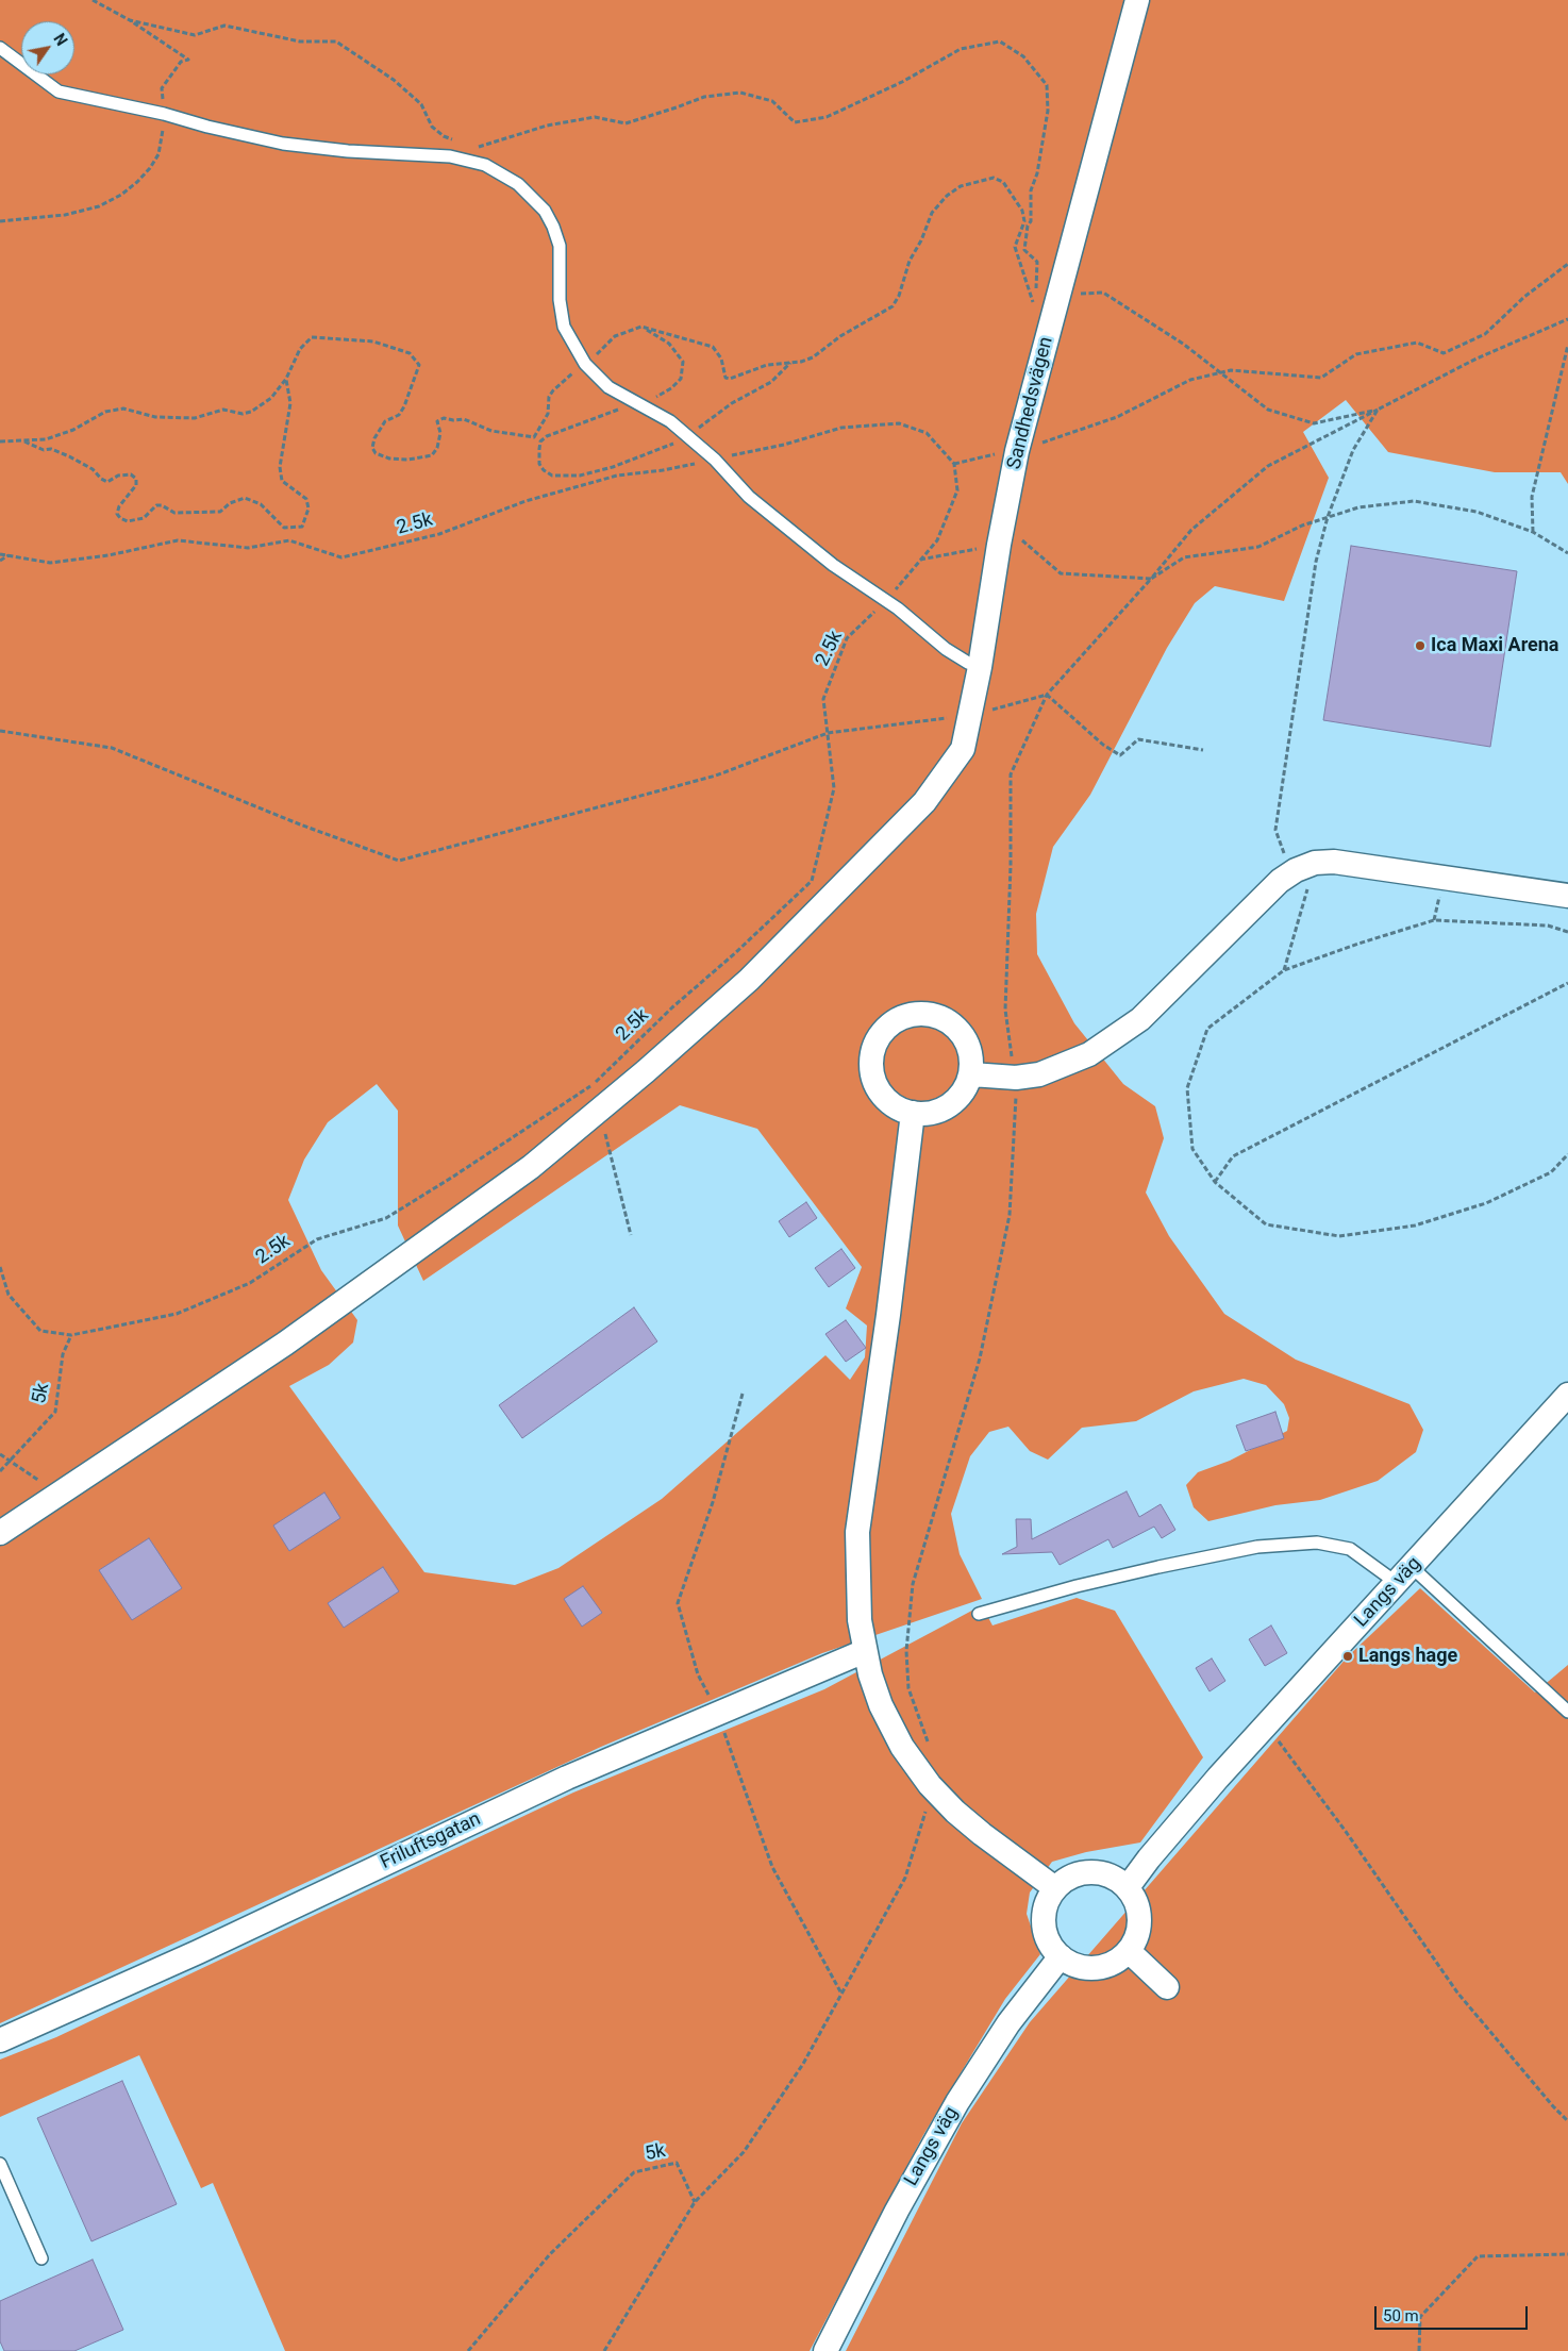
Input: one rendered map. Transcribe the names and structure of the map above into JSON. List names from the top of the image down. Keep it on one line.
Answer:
{"streets":{"street":["Sandhedsvägen","Langs väg","Friluftsgatan"],"path":["2.5k","5k"]},"crossings":[["2.5k","5k"]],"places":["Ica Maxi Arena","Langs hage"],"scale_bar":"50 m","north":"top right"}
